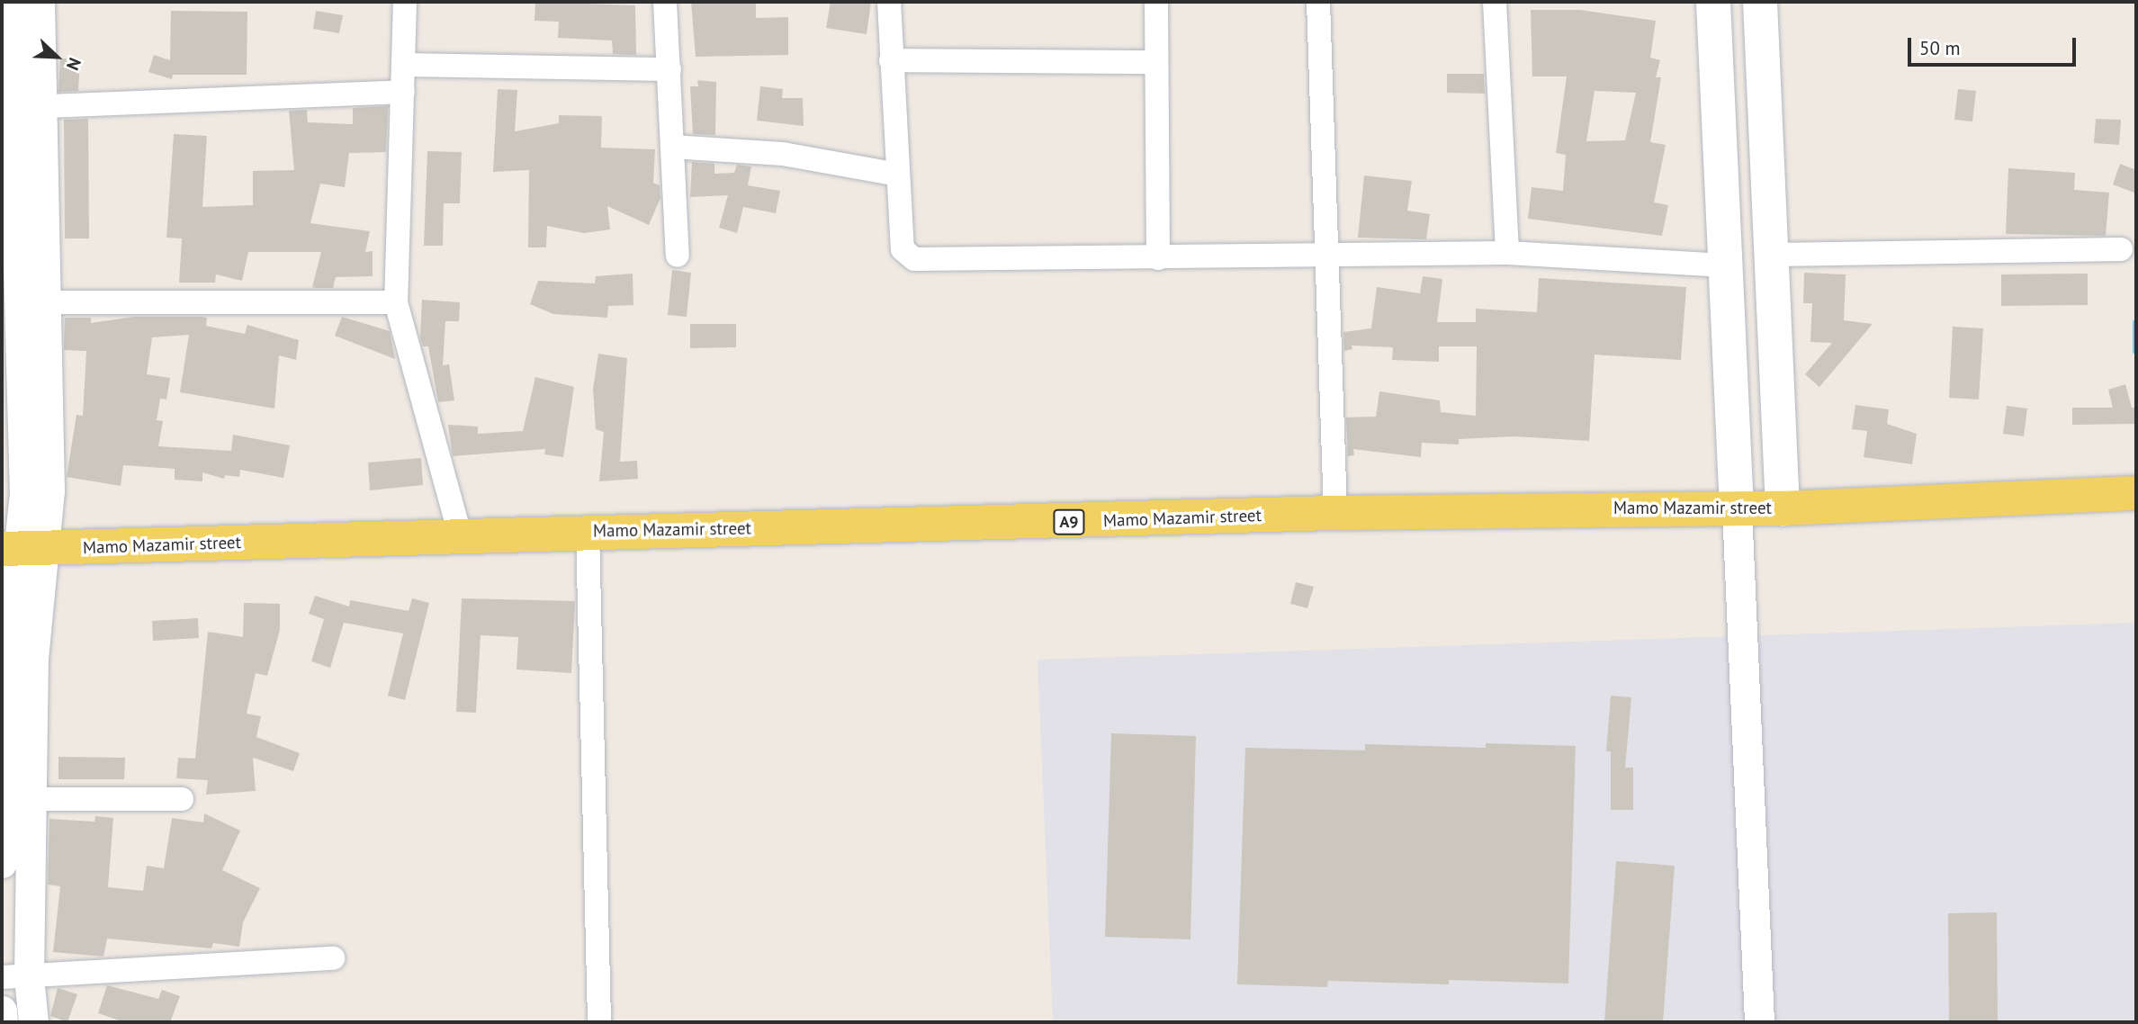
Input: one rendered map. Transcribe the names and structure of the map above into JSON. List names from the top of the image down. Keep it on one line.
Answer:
{"streets":{"main road":["Mamo Mazamir street","A9"]},"scale_bar":"50 m","north":"bottom right"}
